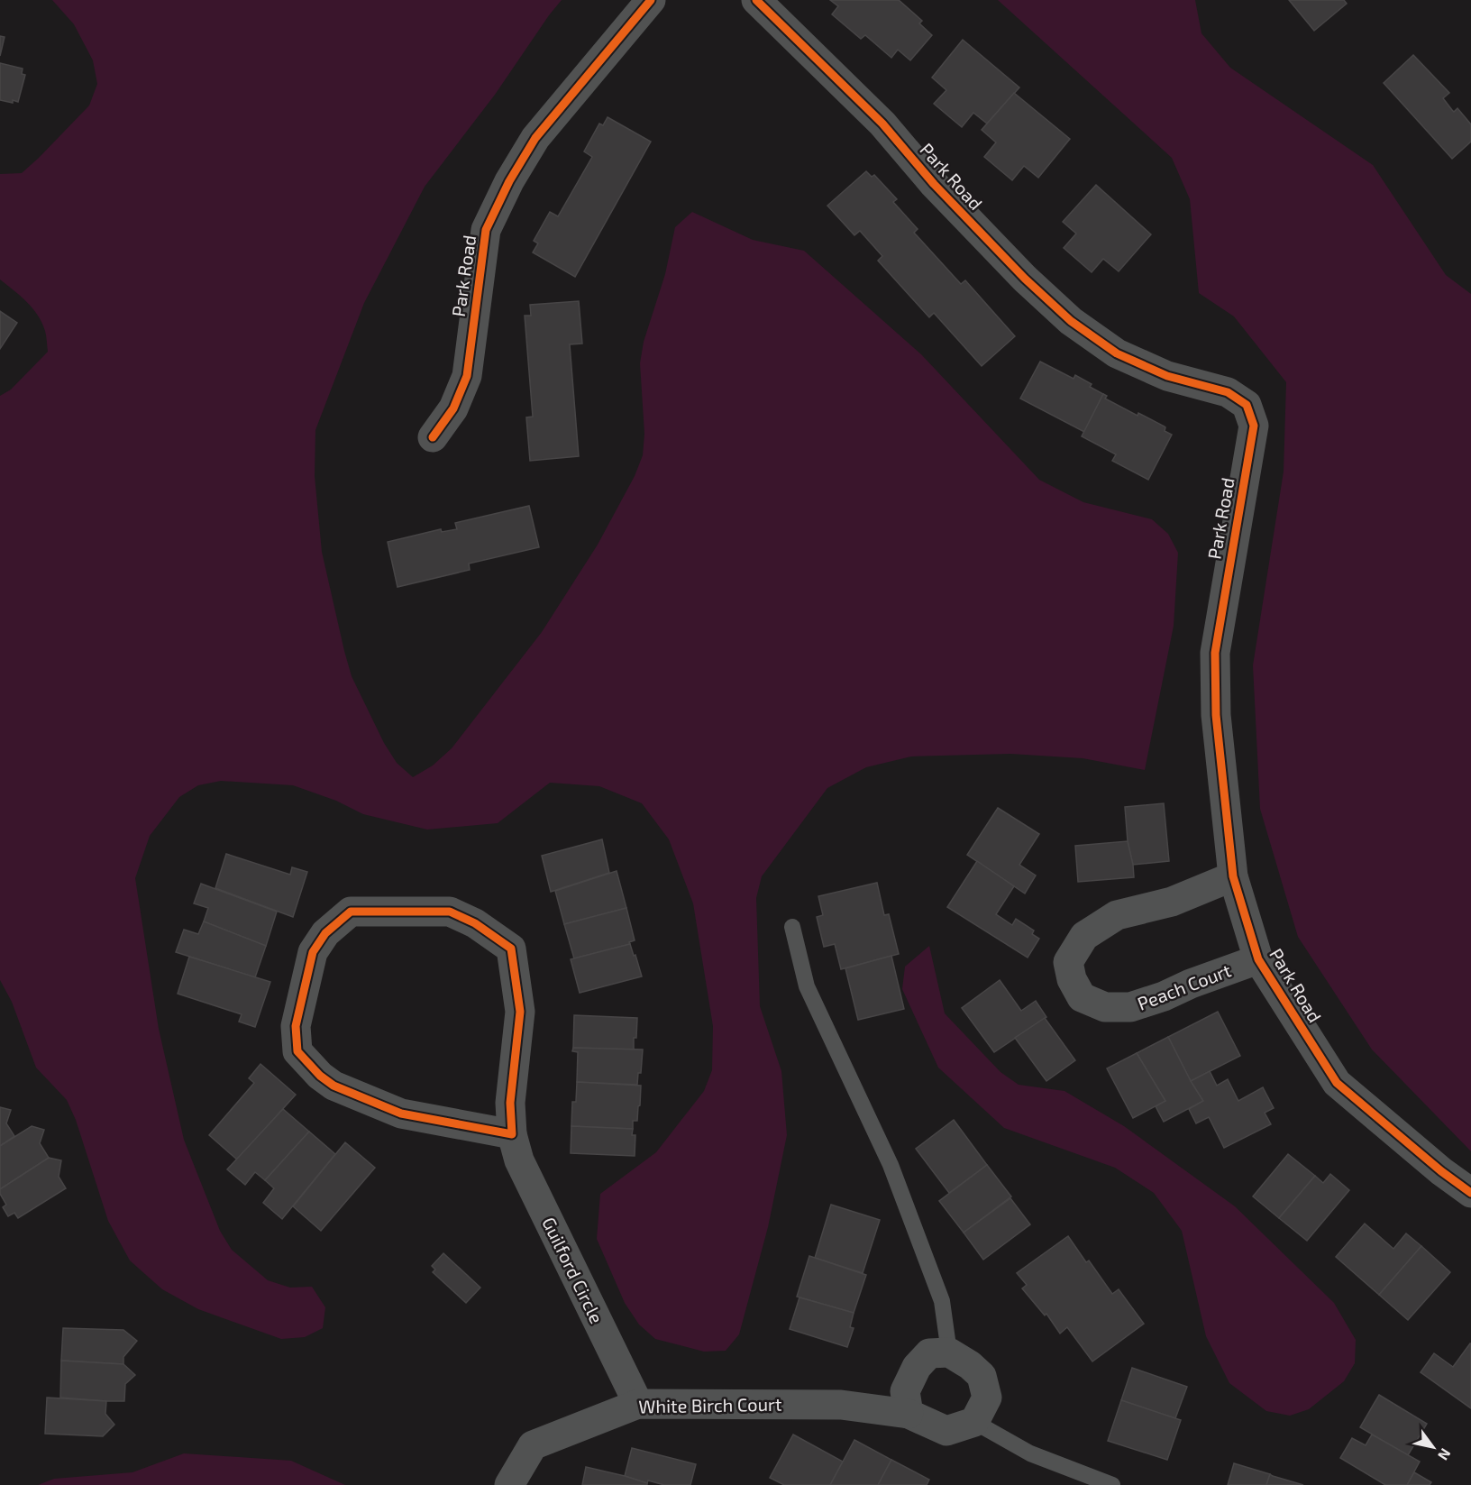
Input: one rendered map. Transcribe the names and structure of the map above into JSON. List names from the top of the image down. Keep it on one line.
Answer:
{"streets":{"street":["Park Road","Peach Court","Guilford Circle","White Birch Court"]},"crossings":[["Park Road","Peach Court"],["Guilford Circle","White Birch Court"]],"north":"bottom right"}
